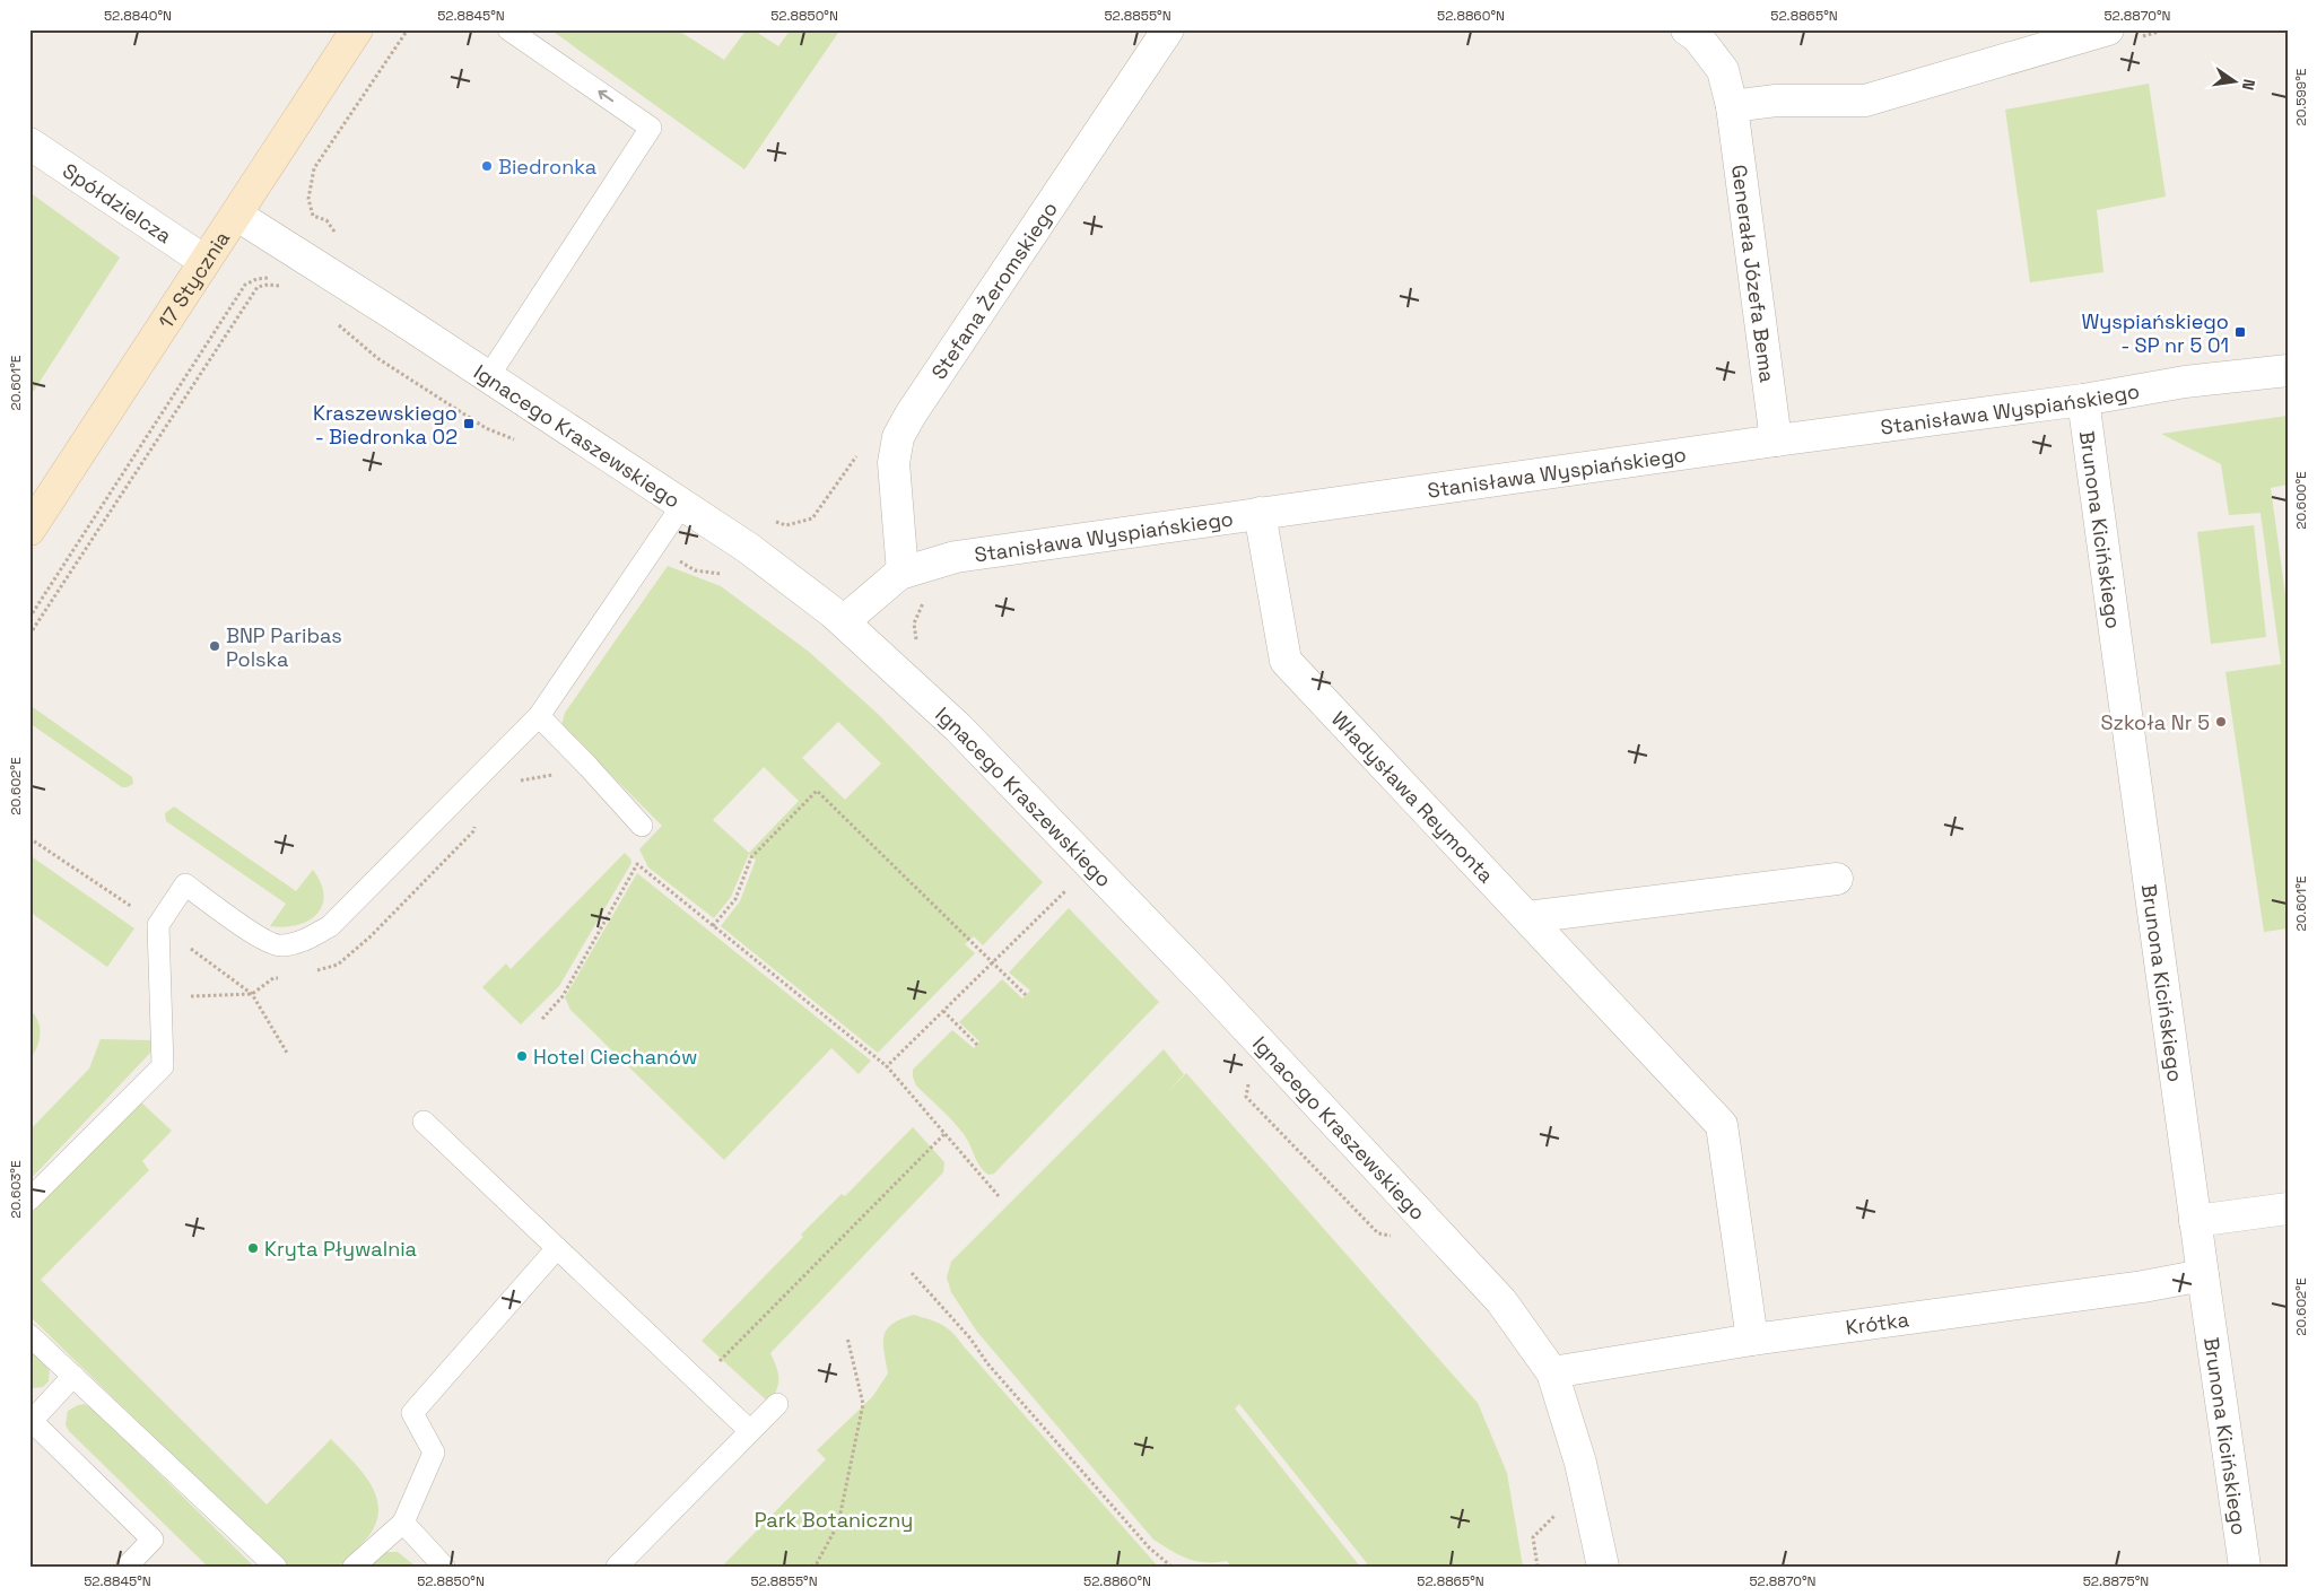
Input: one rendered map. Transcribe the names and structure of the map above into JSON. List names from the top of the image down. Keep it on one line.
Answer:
{"streets":{"street":["Spółdzielcza","Generała Józefa Bema","17 Stycznia","Stefana Żeromskiego","Stanisława Wyspiańskiego","Ignacego Kraszewskiego","Brunona Kicińskiego","Władysława Reymonta","Krótka"]},"crossings":[["Spółdzielcza","17 Stycznia"],["Generała Józefa Bema","Stanisława Wyspiańskiego"],["17 Stycznia","Ignacego Kraszewskiego"],["Stefana Żeromskiego","Stanisława Wyspiańskiego"],["Stanisława Wyspiańskiego","Ignacego Kraszewskiego"],["Stanisława Wyspiańskiego","Brunona Kicińskiego"],["Stanisława Wyspiańskiego","Władysława Reymonta"],["Ignacego Kraszewskiego","Krótka"],["Brunona Kicińskiego","Krótka"],["Władysława Reymonta","Krótka"]],"parks":["Park Botaniczny"],"places":{"other":["Biedronka","BNP Paribas Polska","Szkoła Nr 5","Hotel Ciechanów","Kryta Pływalnia"],"transit":["Wyspiańskiego - SP nr 5 01","Kraszewskiego - Biedronka 02"]},"north":"right","coordinates":["52.8840°N","52.8845°N","52.8850°N","52.8855°N","52.8860°N","52.8865°N","52.8870°N","20.599°E","20.601°E","20.600°E","20.602°E","20.603°E","52.8875°N"]}
